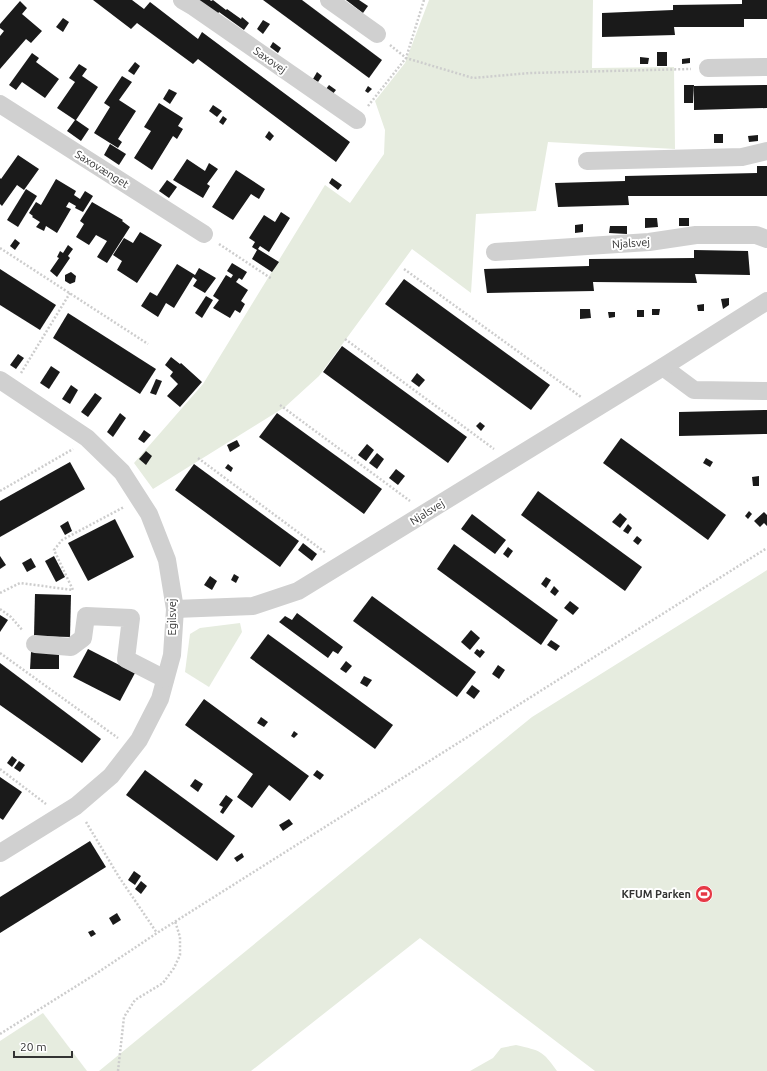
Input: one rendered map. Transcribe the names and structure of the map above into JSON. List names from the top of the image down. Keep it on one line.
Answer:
{"streets":{"street":["Saxovej","Saxovænget","Njalsvej","Egilsvej"]},"crossings":[["Njalsvej","Egilsvej"]],"places":{"sports":["KFUM Parken"]},"scale_bar":"20 m"}
